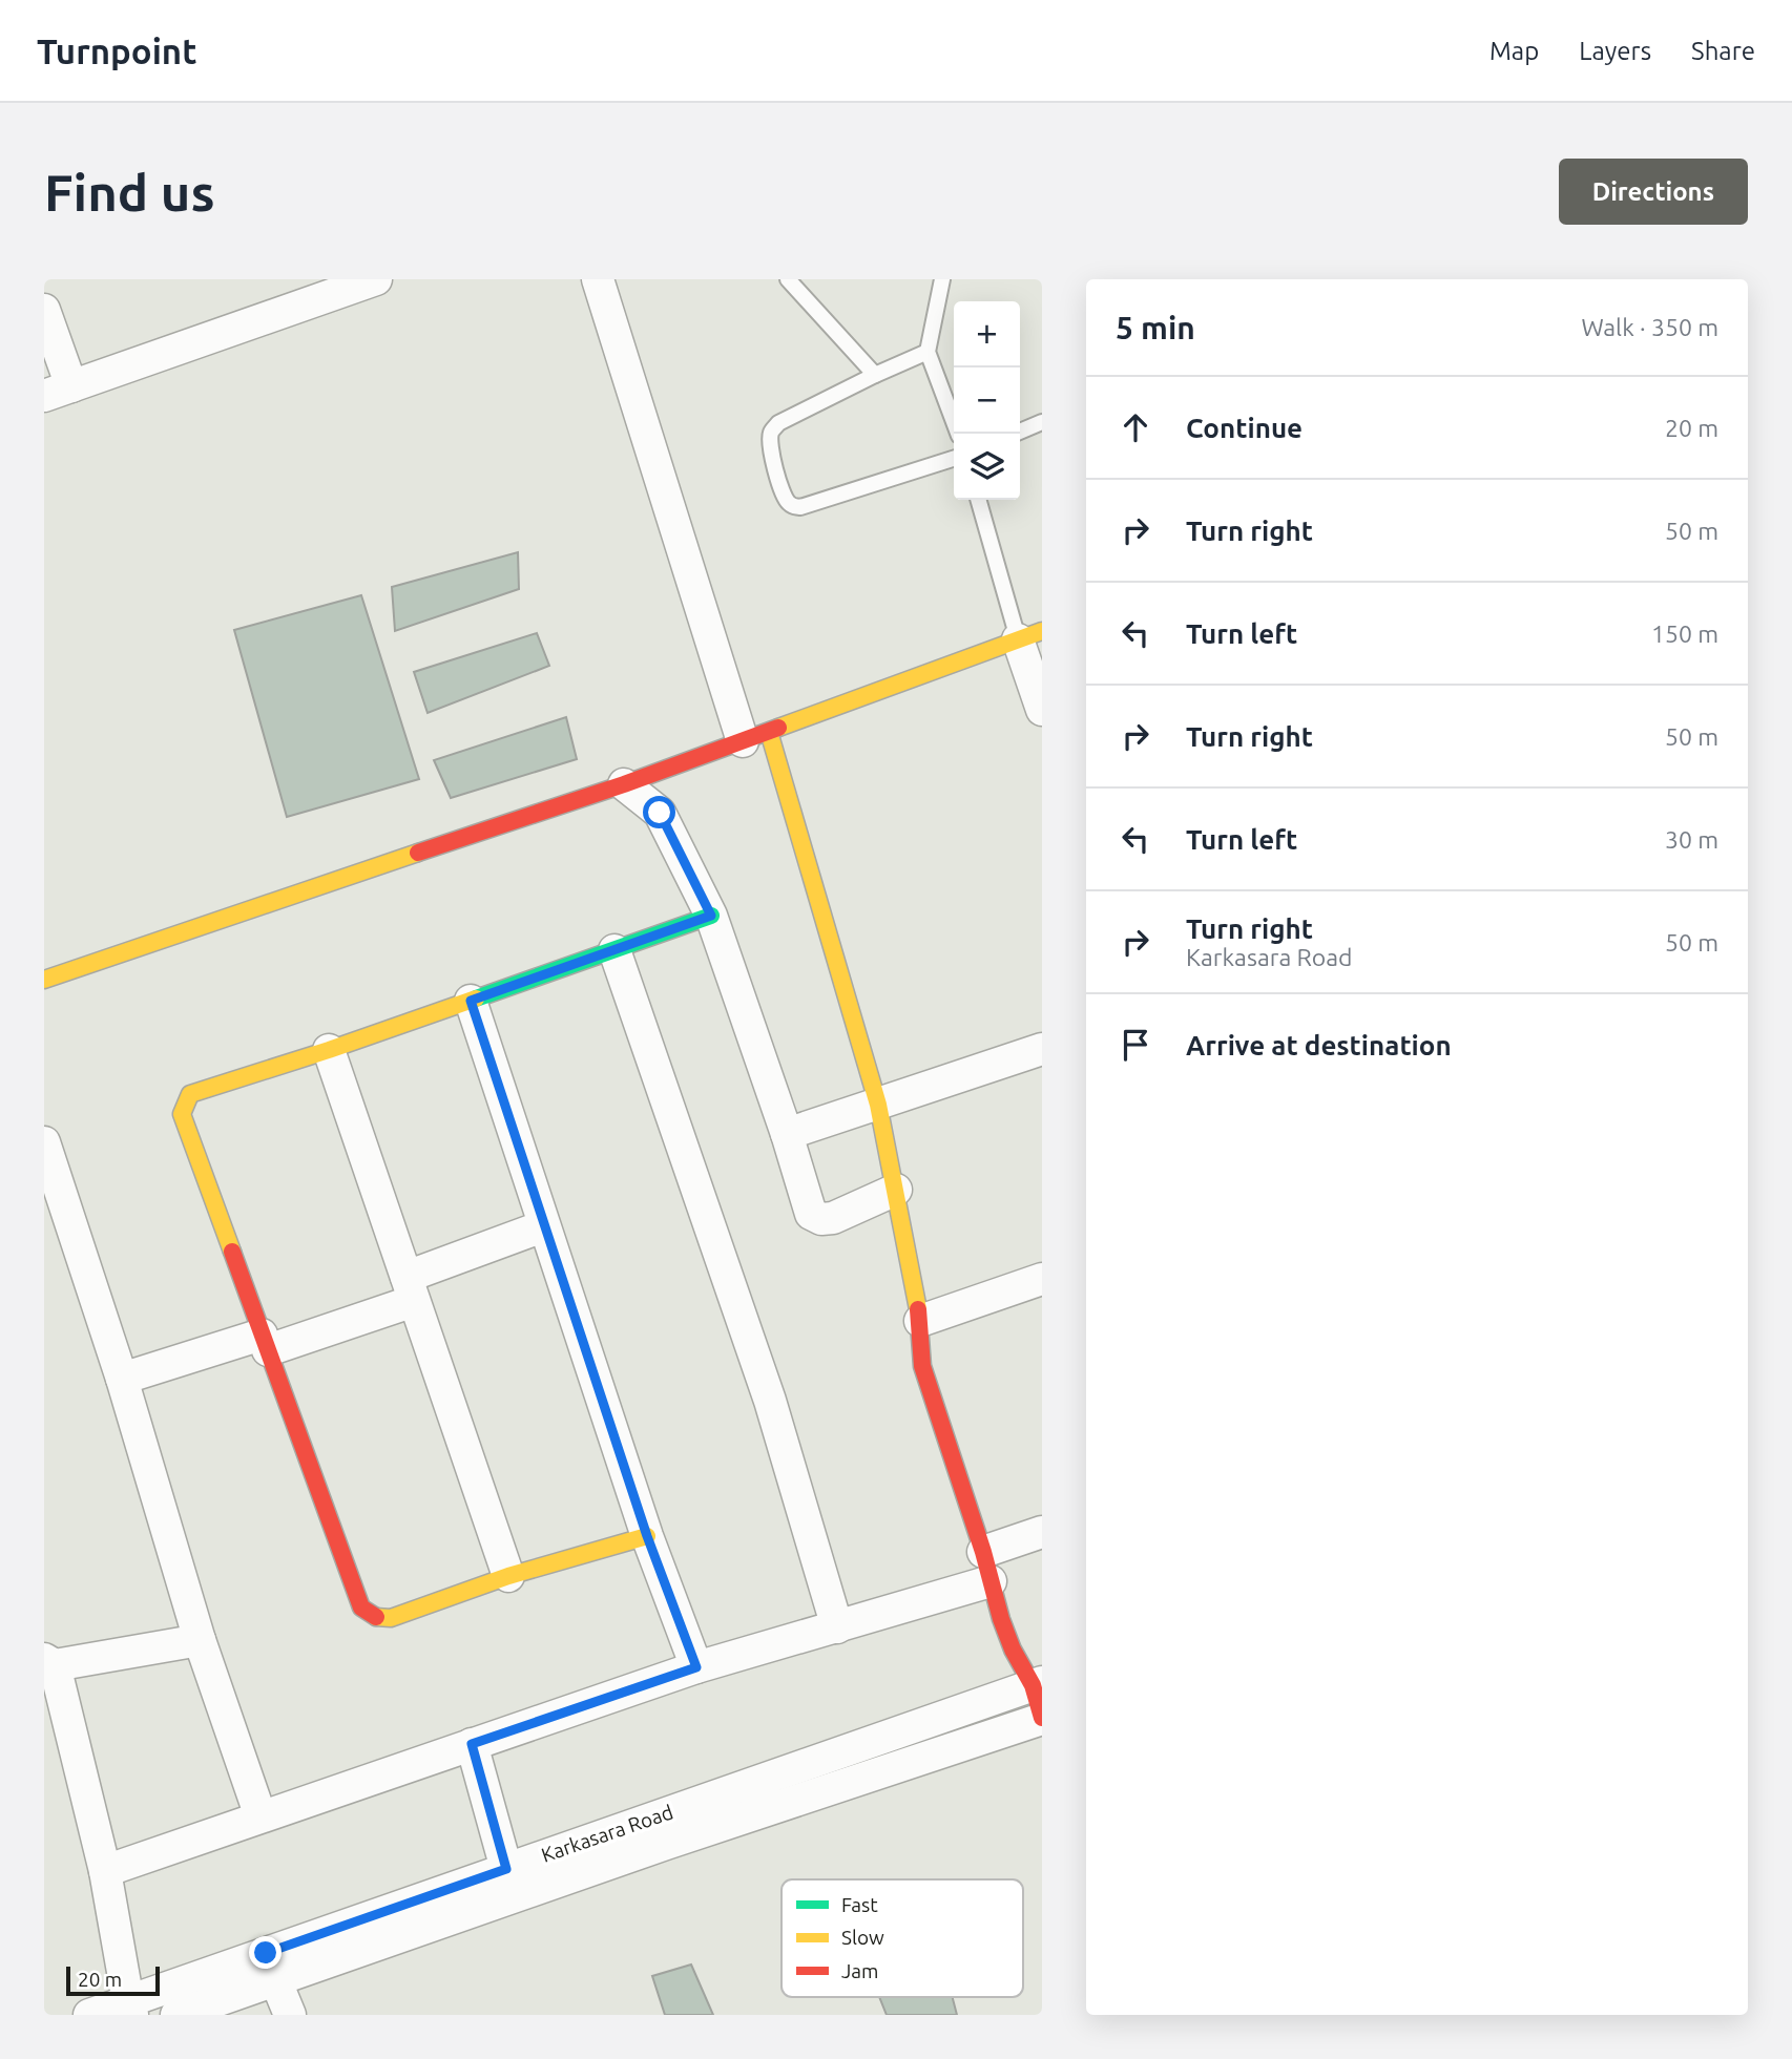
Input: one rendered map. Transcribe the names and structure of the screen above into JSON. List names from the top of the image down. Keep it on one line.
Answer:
{"streets":{"street":["Karkasara Road"]},"legend":["Fast","Slow","Jam"],"scale_bar":"20 m","page":{"header":"Turnpoint","nav":["Map","Layers","Share"],"buttons":"Directions","title":"Find us","heading":["5 min","Walk · 350 m"],"map_buttons":["+","−"],"list":[["Continue","20 m"],["Turn right","50 m"],["Turn left","150 m"],["Turn right","50 m"],["Turn left","30 m"],["Turn right","Karkasara Road","50 m"],"Arrive at destination"],"scale":"20 m"}}
